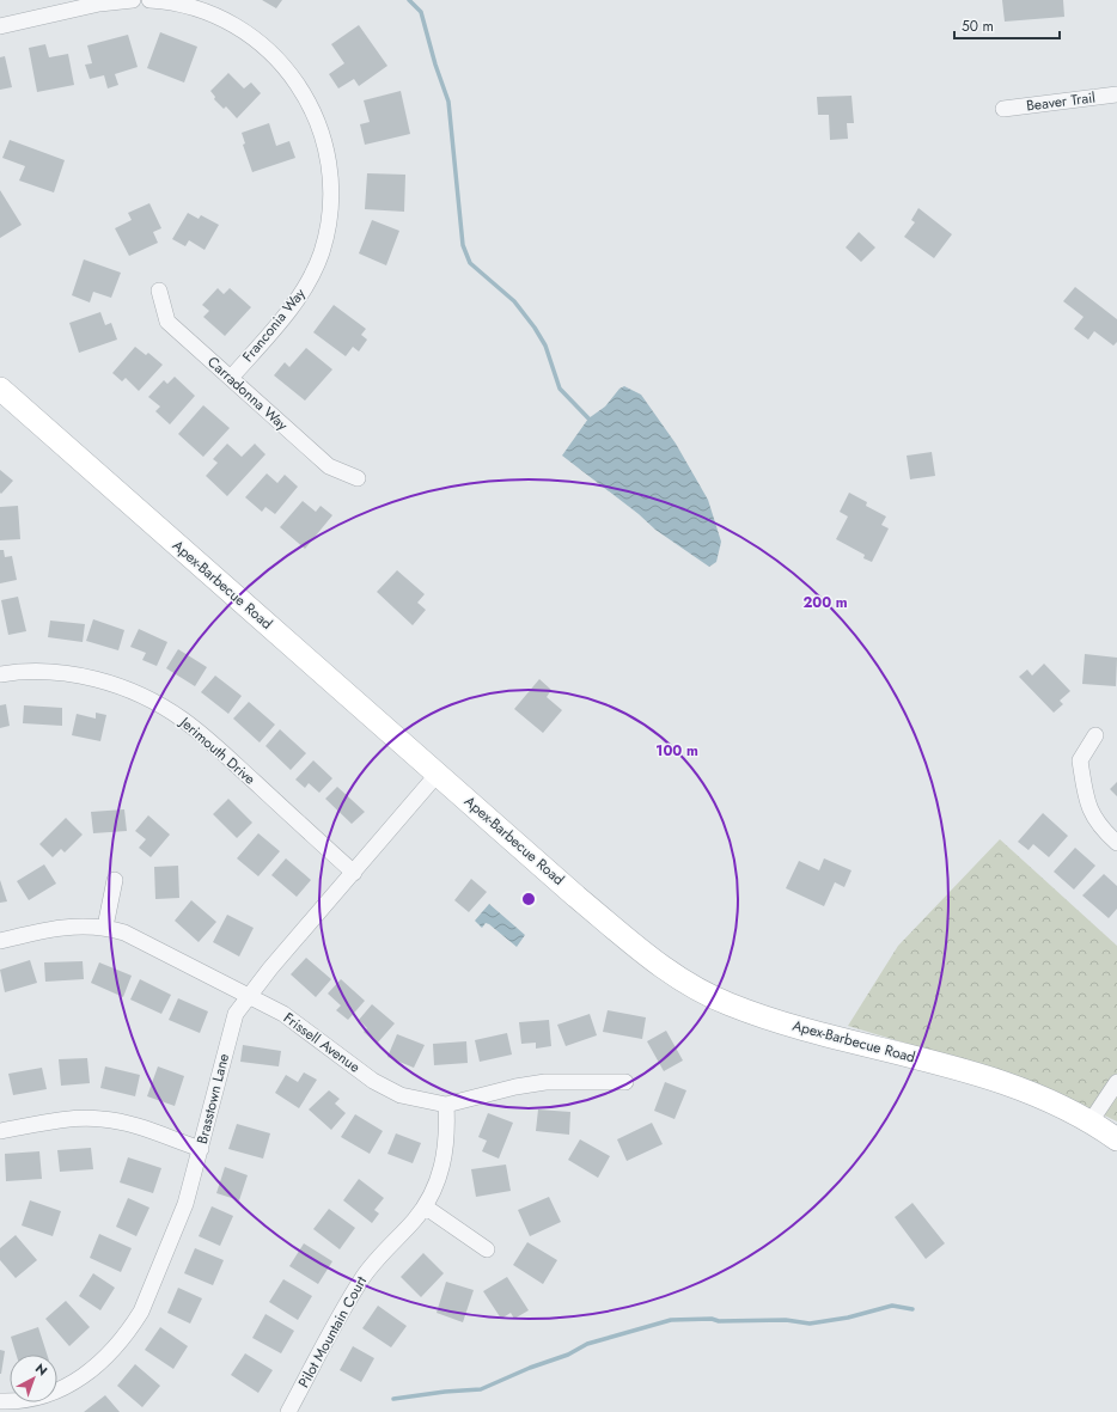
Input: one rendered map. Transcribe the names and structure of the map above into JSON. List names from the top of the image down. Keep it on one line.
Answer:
{"streets":{"street":["Beaver Trail","Franconia Way","Carradonna Way","Apex-Barbecue Road","Jerimouth Drive","Frissell Avenue","Brasstown Lane","Pilot Mountain Court"]},"crossings":[["Franconia Way","Carradonna Way"],["Apex-Barbecue Road","Brasstown Lane"],["Jerimouth Drive","Brasstown Lane"],["Frissell Avenue","Brasstown Lane"],["Frissell Avenue","Pilot Mountain Court"]],"scale_bar":"50 m","north":"top right","rings":["200 m","100 m"]}
